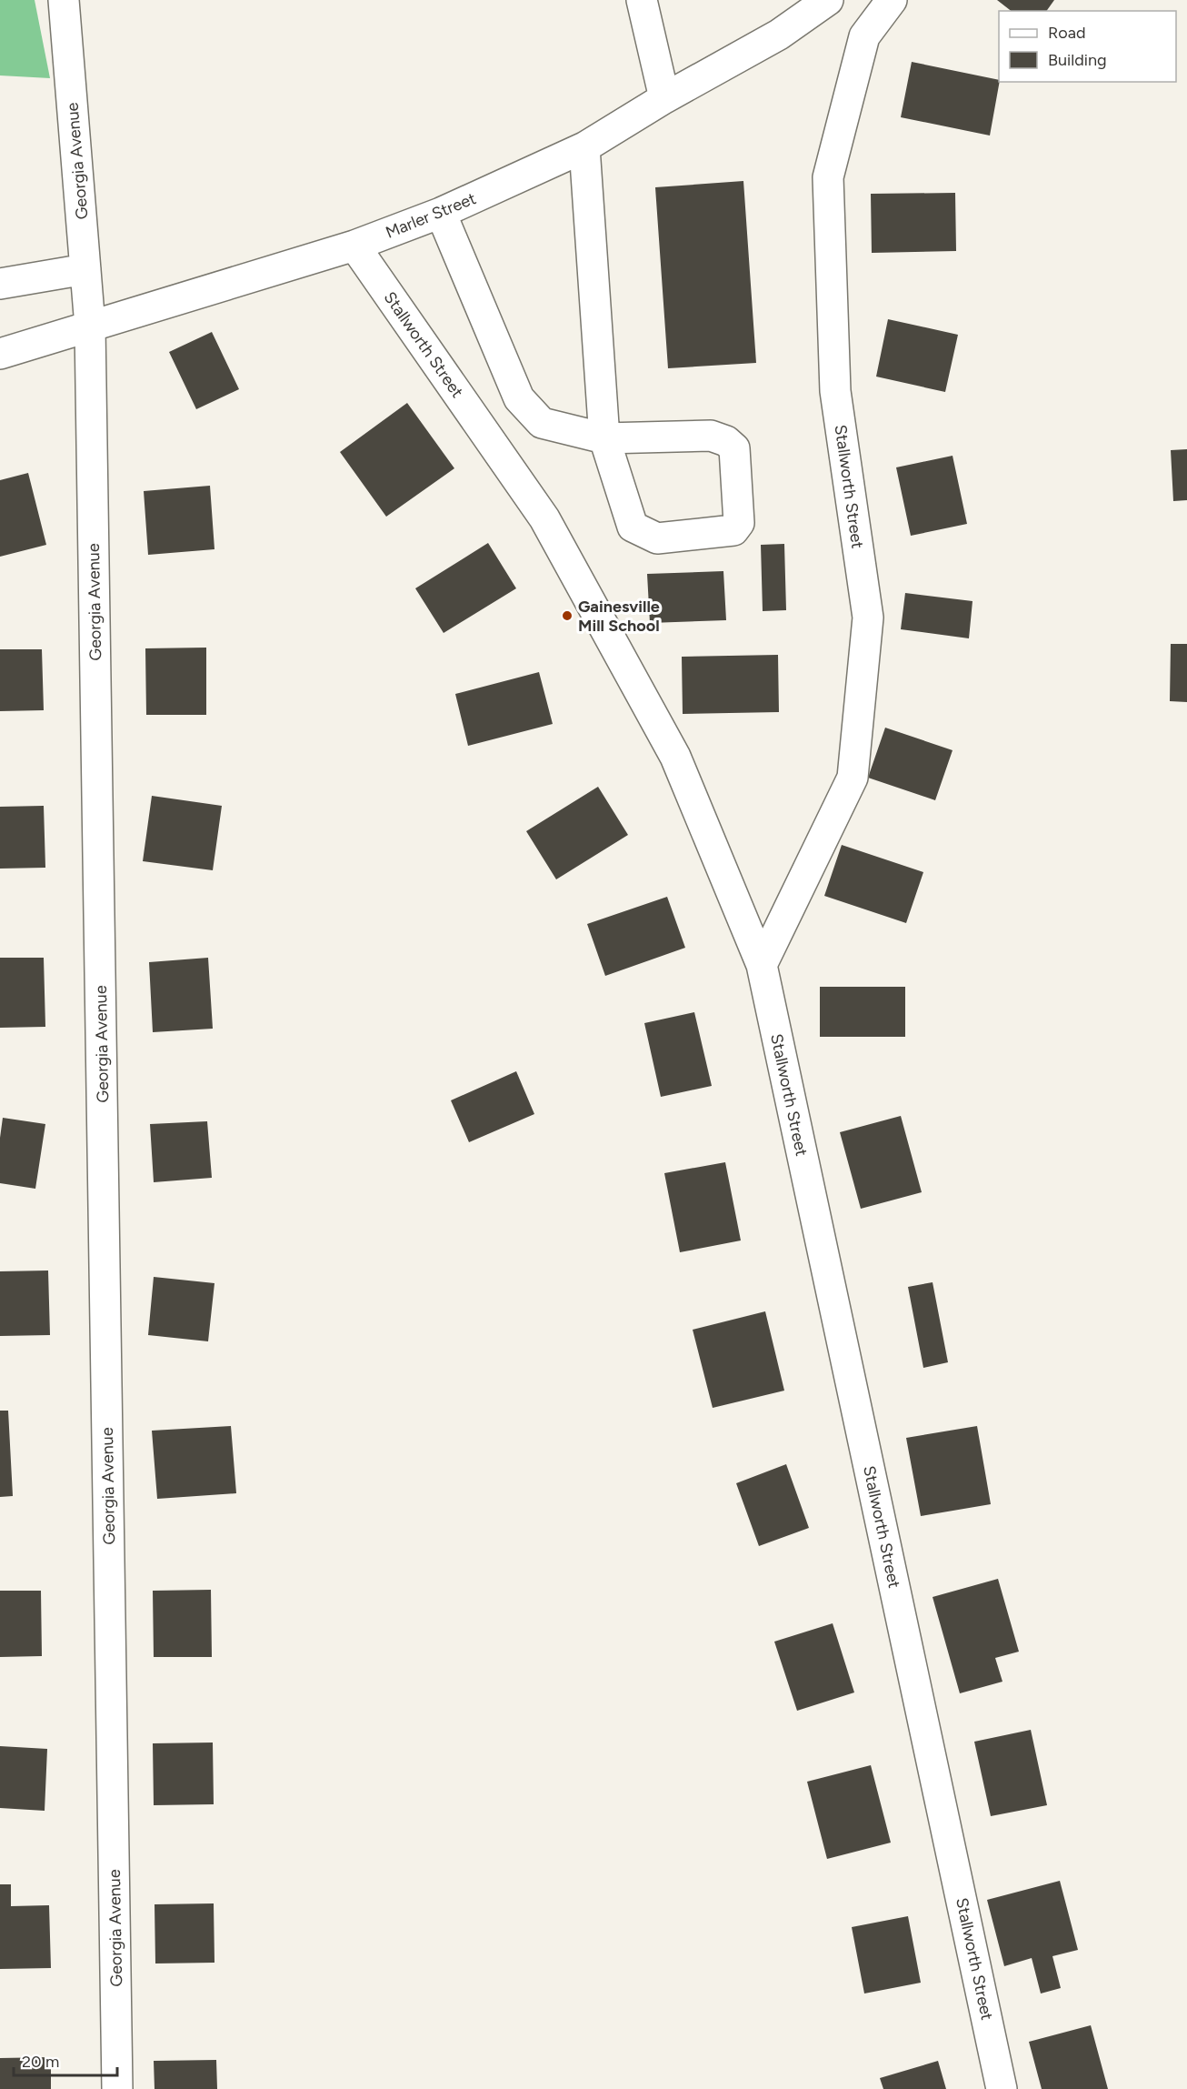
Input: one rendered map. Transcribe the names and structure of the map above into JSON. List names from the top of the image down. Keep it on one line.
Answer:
{"streets":{"street":["Georgia Avenue","Marler Street","Stallworth Street"]},"crossings":[["Georgia Avenue","Marler Street"],["Marler Street","Stallworth Street"]],"places":["Gainesville Mill School"],"legend":["Road","Building"],"scale_bar":"20 m"}
